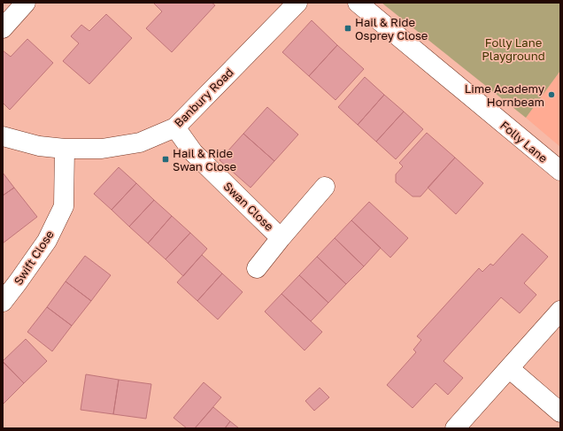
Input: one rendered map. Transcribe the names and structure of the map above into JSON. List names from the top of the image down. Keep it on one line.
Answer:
{"streets":{"street":["Banbury Road","Folly Lane","Swan Close","Swift Close"]},"crossings":[["Banbury Road","Swan Close"],["Banbury Road","Swift Close"]],"parks":["Folly Lane Playground"],"places":{"transit":["Hail & Ride Osprey Close","Hail & Ride Swan Close"],"other":["Lime Academy Hornbeam"]}}
